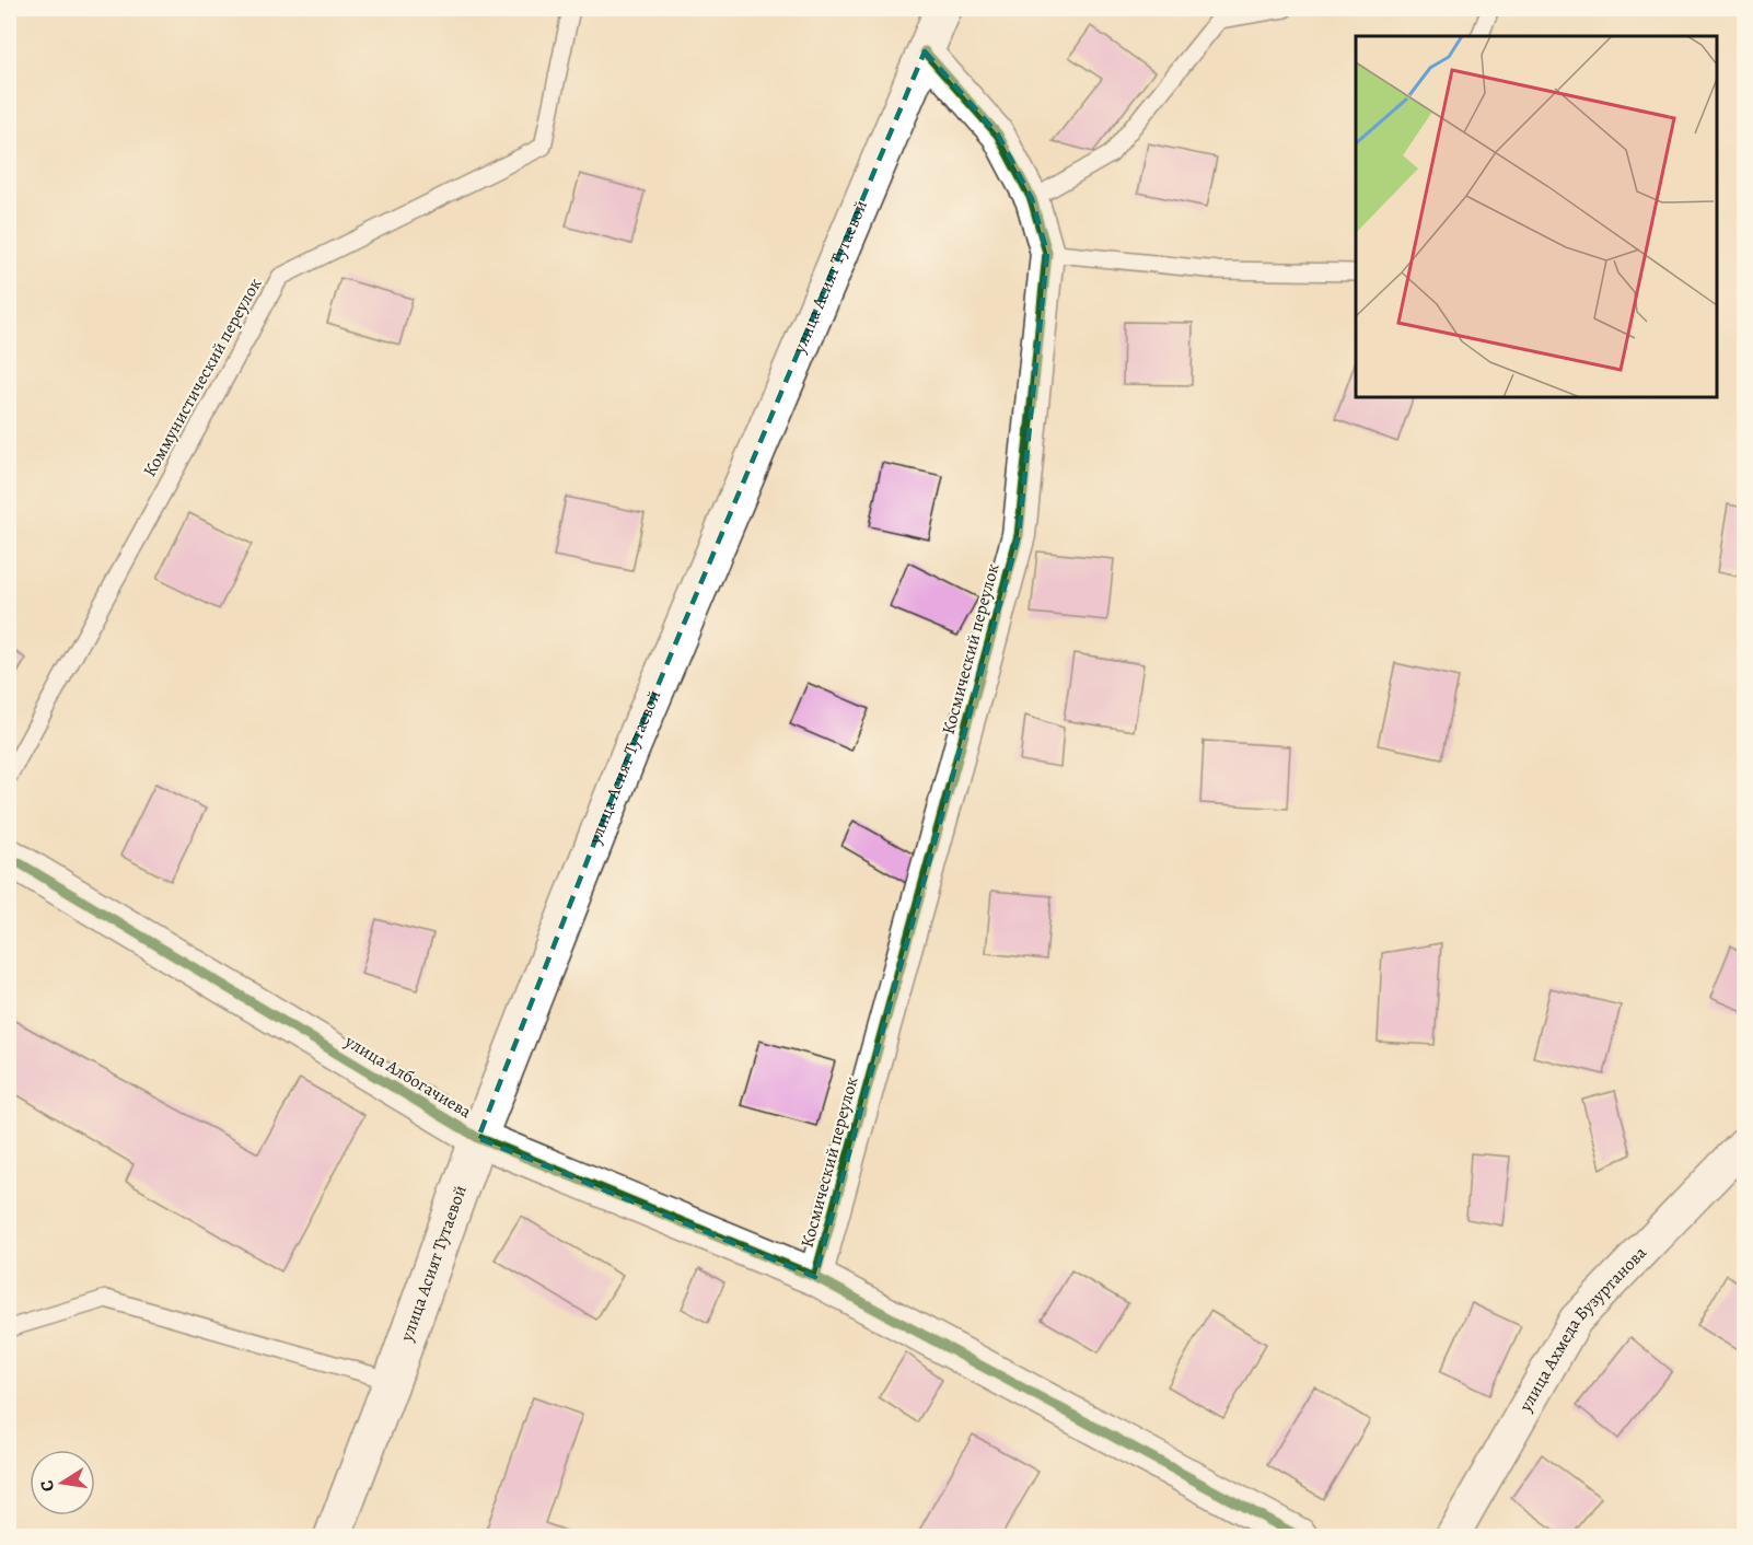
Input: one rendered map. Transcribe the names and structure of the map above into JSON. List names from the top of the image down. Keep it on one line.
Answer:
{"streets":{"main road":["улица Асият Тутаевой","улица Албогачиева"],"street":["Космический переулок","улица Ахмеда Бузуртанова"],"lane":["Коммунистический переулок"]},"crossings":[["улица Асият Тутаевой","Космический переулок"],["улица Асият Тутаевой","улица Албогачиева"],["Космический переулок","улица Албогачиева"]],"north":"left"}
